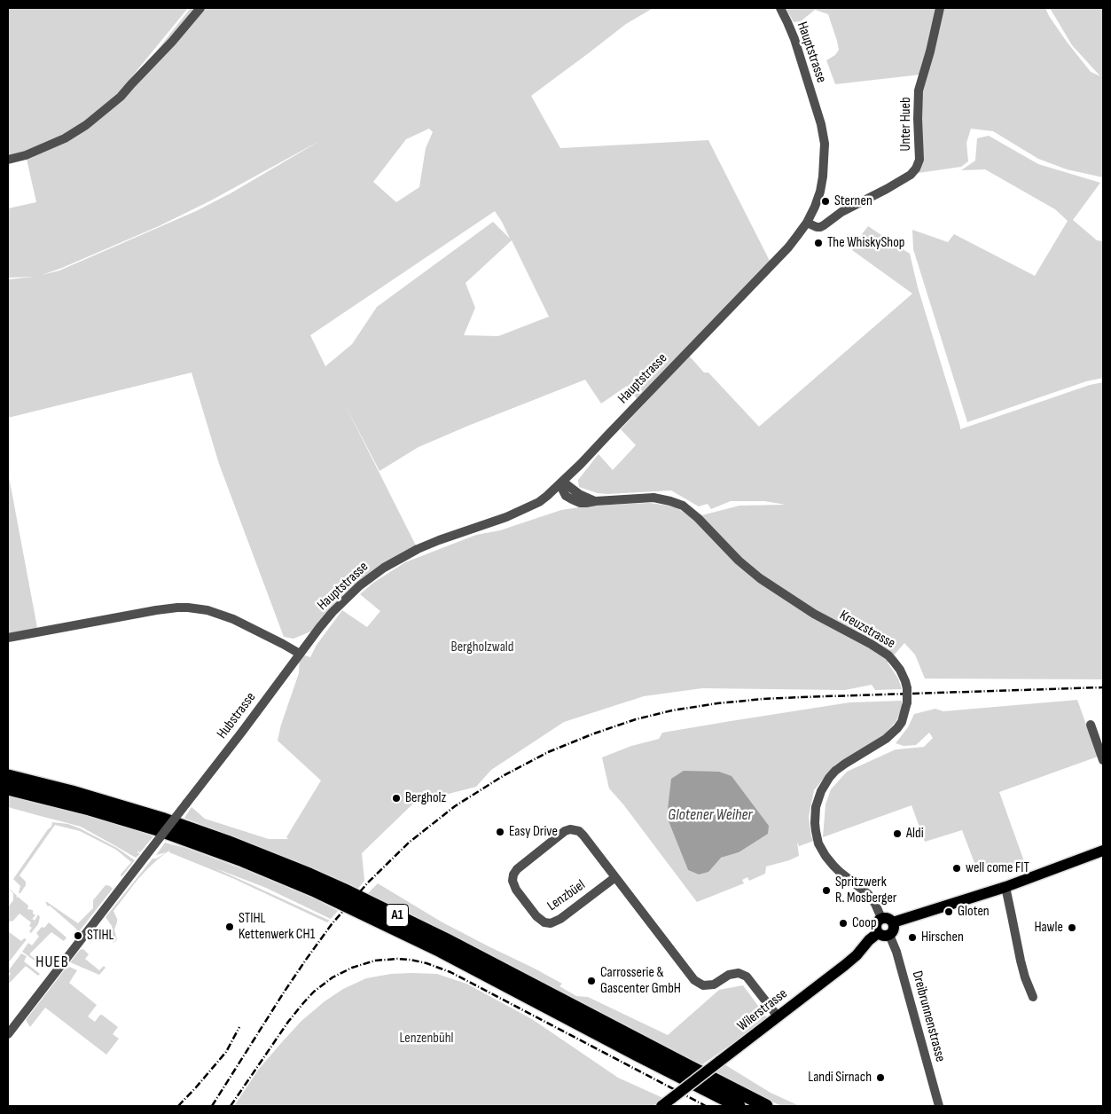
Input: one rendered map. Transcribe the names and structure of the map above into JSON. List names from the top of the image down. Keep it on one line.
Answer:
{"streets":{"highway":["A1"],"main road":["Wilerstrasse"],"street":["Hauptstrasse","Unter Hueb","Kreuzstrasse","Hubstrasse","Lenzbüel","Dreibrunnenstrasse"]},"crossings":[["Hauptstrasse","Unter Hueb"],["Hauptstrasse","Kreuzstrasse"],["Hauptstrasse","Hubstrasse"],["Kreuzstrasse","Wilerstrasse"],["Kreuzstrasse","Dreibrunnenstrasse"],["Lenzbüel","Wilerstrasse"],["Wilerstrasse","Dreibrunnenstrasse"]],"districts":["HUEB"],"water":["Glotener Weiher"],"parks":["Bergholzwald","Lenzenbühl"],"places":["Sternen","The WhiskyShop","Bergholz","Easy Drive","Aldi","well come FIT","Spritzwerk R. Mosberger","Gloten","Coop","STIHL Kettenwerk CH1","Hawle","STIHL","Hirschen","Carrosserie & Gascenter GmbH","Landi Sirnach"]}
